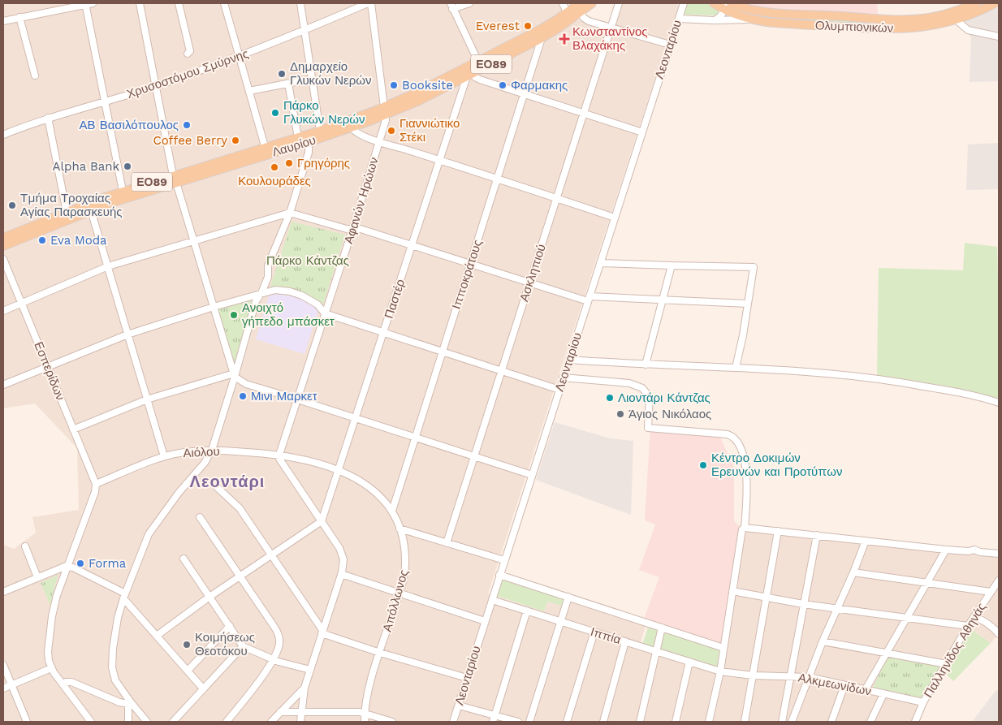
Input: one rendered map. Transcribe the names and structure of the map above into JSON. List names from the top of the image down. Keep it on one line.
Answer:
{"streets":{"main road":["Ολυμπιονικών","ΕΟ89","Λαυρίου"],"street":["Λεονταρίου","Χρυσοστόμου Σμύρνης","Αφανών Ηρώων","Ασκληπιού","Ιπποκράτους","Παστέρ","Εσπερίδων","Αιόλου","Απόλλωνος","Ιππία","Παλληνίδος Αθηνάς","Αλκμεωνίδων"]},"crossings":[["Λεονταρίου","Ιππία"],["Χρυσοστόμου Σμύρνης","Αφανών Ηρώων"],["Λαυρίου","Αφανών Ηρώων"],["Λαυρίου","Ιπποκράτους"],["Λαυρίου","Παστέρ"],["Αφανών Ηρώων","Αιόλου"],["Αφανών Ηρώων","Απόλλωνος"],["Ιπποκράτους","Απόλλωνος"],["Παστέρ","Απόλλωνος"],["Εσπερίδων","Αιόλου"],["Αιόλου","Απόλλωνος"],["Ιππία","Αλκμεωνίδων"],["Παλληνίδος Αθηνάς","Αλκμεωνίδων"]],"districts":["Λεοντάρι"],"parks":["Πάρκο Κάντζας"],"places":{"other":["Everest","Δημαρχείο Γλυκών Νερών","Booksite","Φαρμακης","Πάρκο Γλυκών Νερών","ΑΒ Βασιλόπουλος","Γιαννιώτικο Στέκι","Coffee Berry","Γρηγόρης","Alpha Bank","Κουλουράδες","Τμήμα Τροχαίας Αγίας Παρασκευής","Eva Moda","Ανοιχτό γήπεδο μπάσκετ","Μινι Μαρκετ","Λιοντάρι Κάντζας","Άγιος Νικόλαος","Κέντρο Δοκιμών Ερευνών και Προτύπων","Forma","Κοιμήσεως Θεοτόκου"],"health":["Κωνσταντίνος Βλαχάκης"]}}
